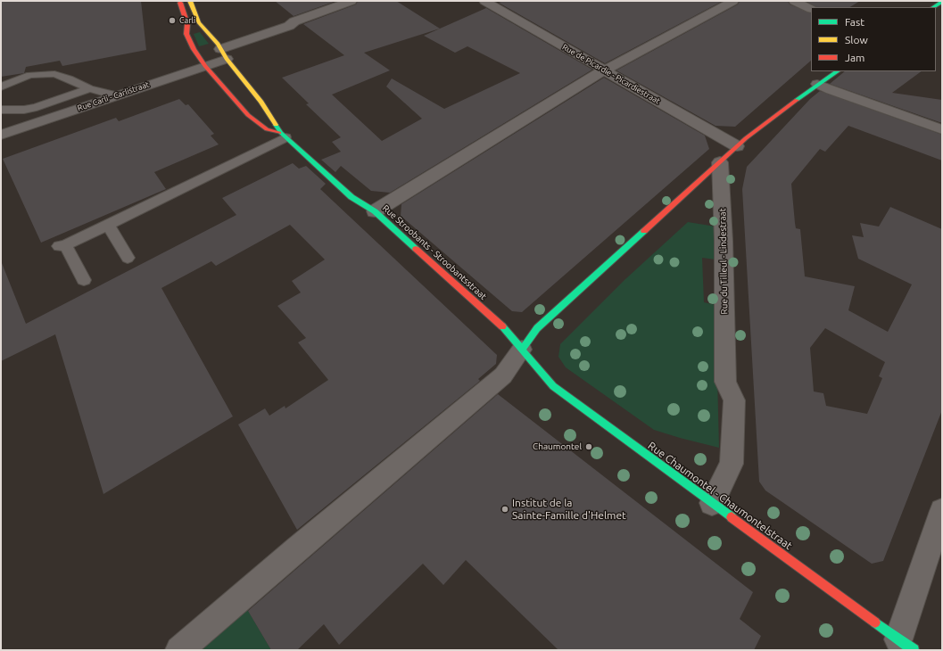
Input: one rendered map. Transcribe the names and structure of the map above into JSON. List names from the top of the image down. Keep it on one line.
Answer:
{"streets":{"main road":["Rue Stroobants - Stroobantsstraat","Rue Chaumontel - Chaumontelstraat"],"street":["Rue de Picardie - Picardiestraat","Rue Carli - Carlistraat","Rue du Tilleul - Lindestraat"]},"crossings":[["Rue Carli - Carlistraat","Rue Stroobants - Stroobantsstraat"],["Rue Stroobants - Stroobantsstraat","Rue Chaumontel - Chaumontelstraat"],["Rue du Tilleul - Lindestraat","Rue Chaumontel - Chaumontelstraat"]],"places":["Carli","Chaumontel","Institut de la Sainte-Famille d'Helmet"],"legend":["Fast","Slow","Jam"]}
